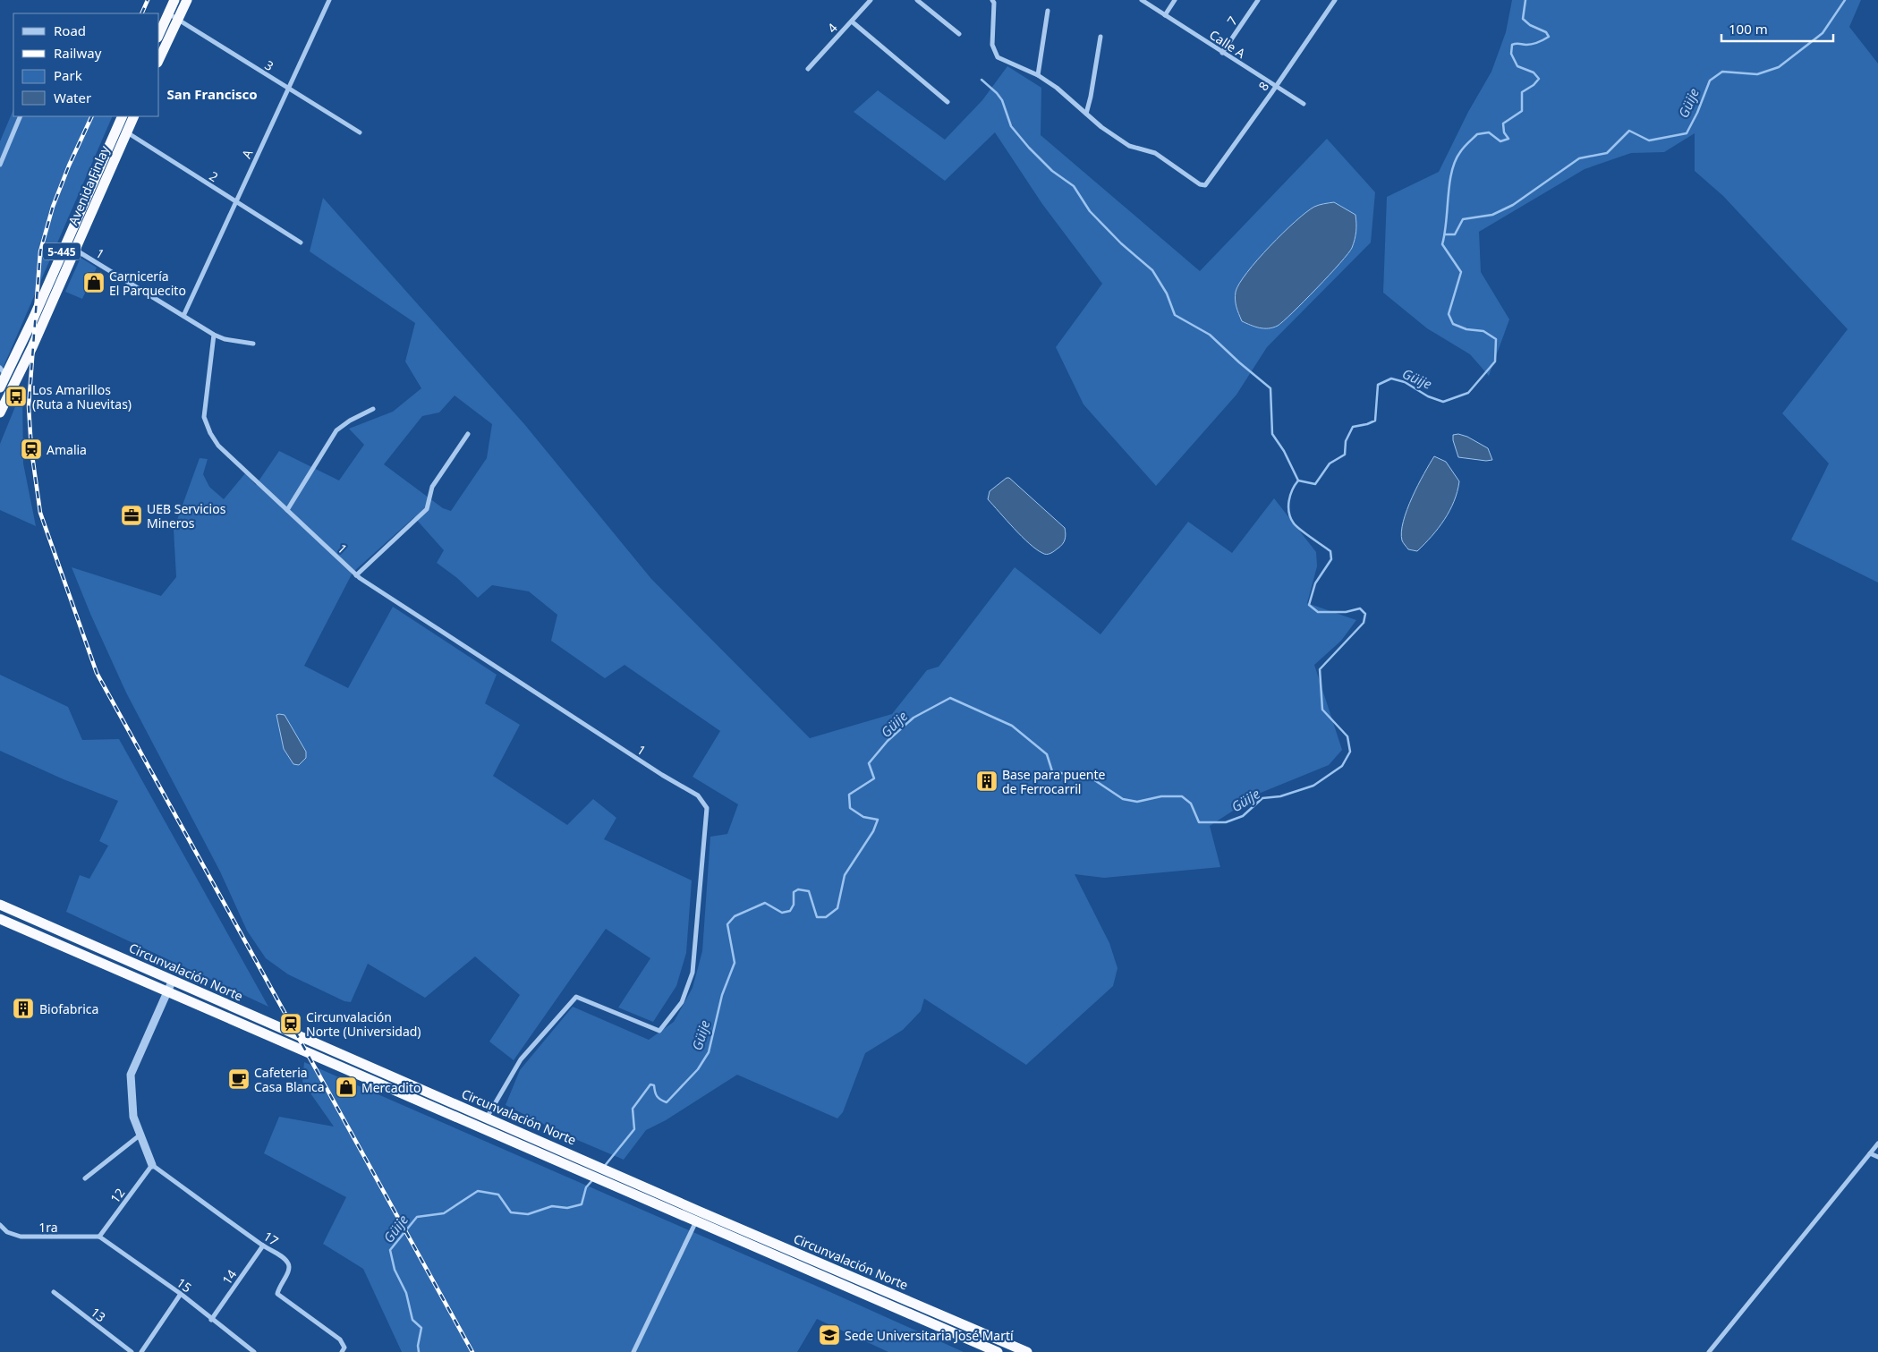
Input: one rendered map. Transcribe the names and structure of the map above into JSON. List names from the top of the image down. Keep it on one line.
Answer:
{"streets":{"highway":["Avenida Finlay","5-445","Circunvalación Norte"],"street":["7","4","Calle A","3","8","A","2","1","12","1ra","17","14","15","13"]},"crossings":[["7","Calle A"],["Calle A","8"],["3","A"],["A","2"],["A","1"],["2","Avenida Finlay"],["Avenida Finlay","1"],["1","Circunvalación Norte"],["12","1ra"],["12","17"],["12","15"],["1ra","15"],["17","14"],["14","15"]],"districts":["San Francisco"],"water":["Güije"],"places":{"shop":["Carnicería El Parquecito","Mercadito"],"bus stop":["Los Amarillos (Ruta a Nuevitas)"],"station":["Amalia","Circunvalación Norte (Universidad)"],"office":["UEB Servicios Mineros"],"building":["Base para puente de Ferrocarril","Biofabrica"],"cafe":["Cafeteria Casa Blanca"],"school or university":["Sede Universitaria José Martí"]},"legend":["Road","Railway","Park","Water"],"scale_bar":"100 m"}
